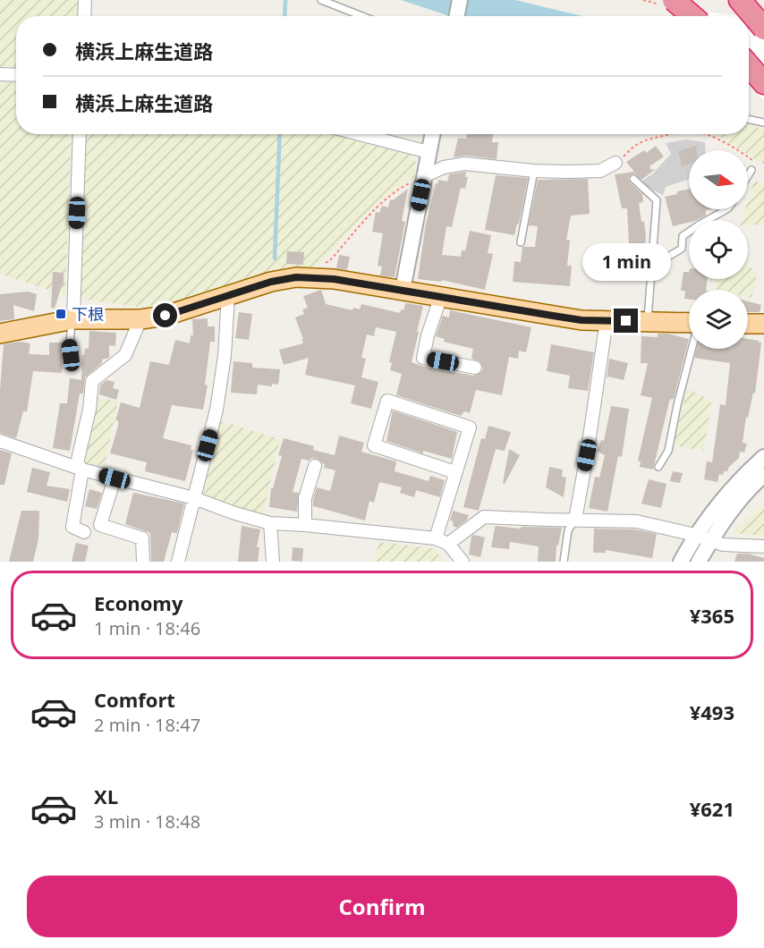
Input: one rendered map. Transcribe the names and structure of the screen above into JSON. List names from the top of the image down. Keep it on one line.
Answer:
{"places":{"transit":["下根"]},"north":"right","page":{"banner":["横浜上麻生道路","横浜上麻生道路"],"bubble":"1 min","list":[{"name":"Economy","note":"1 min · 18:46","value":"¥365"},{"name":"Comfort","note":"2 min · 18:47","value":"¥493"},{"name":"XL","note":"3 min · 18:48","value":"¥621"}],"buttons":"Confirm"}}
